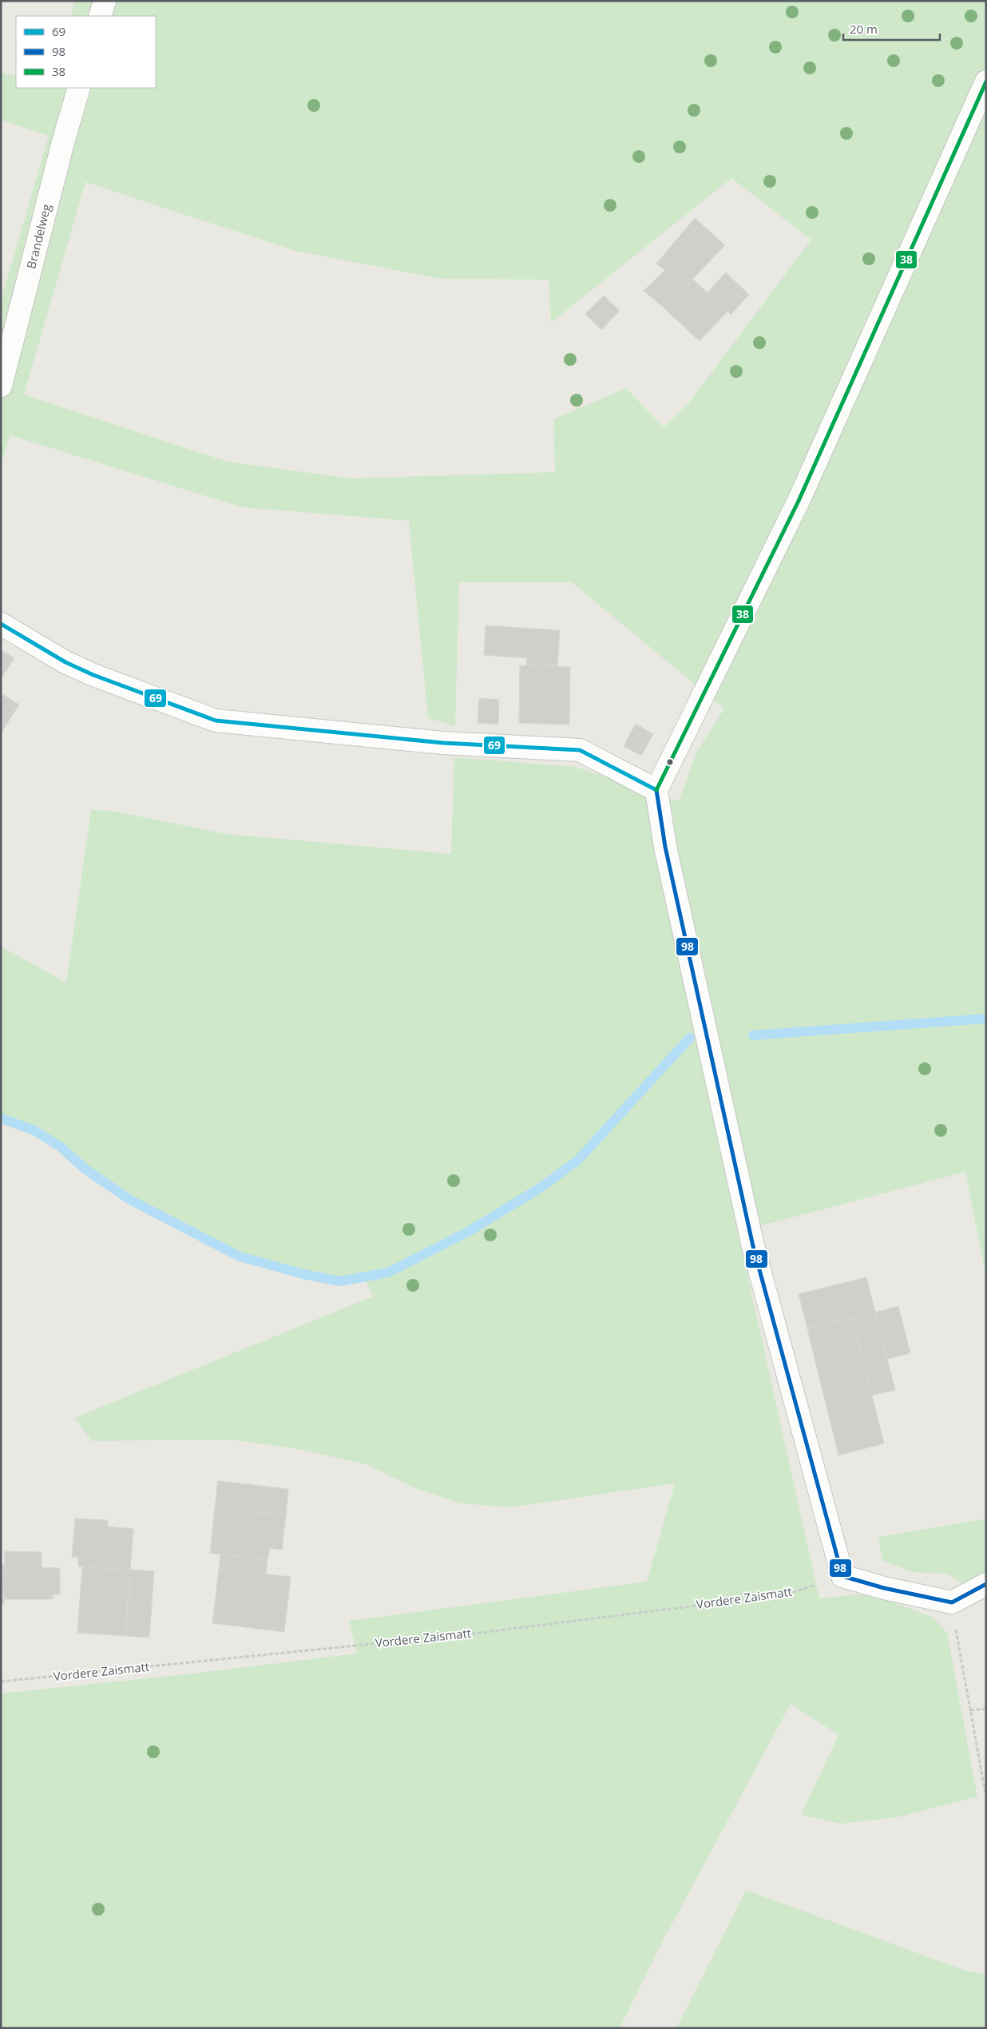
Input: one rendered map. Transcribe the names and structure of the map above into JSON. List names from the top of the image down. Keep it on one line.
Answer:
{"streets":{"street":["Brandelweg"],"path":["Vordere Zaismatt"]},"lines":["transit line 38","transit line 69","transit line 98"],"legend":["69","98","38"],"scale_bar":"20 m"}
